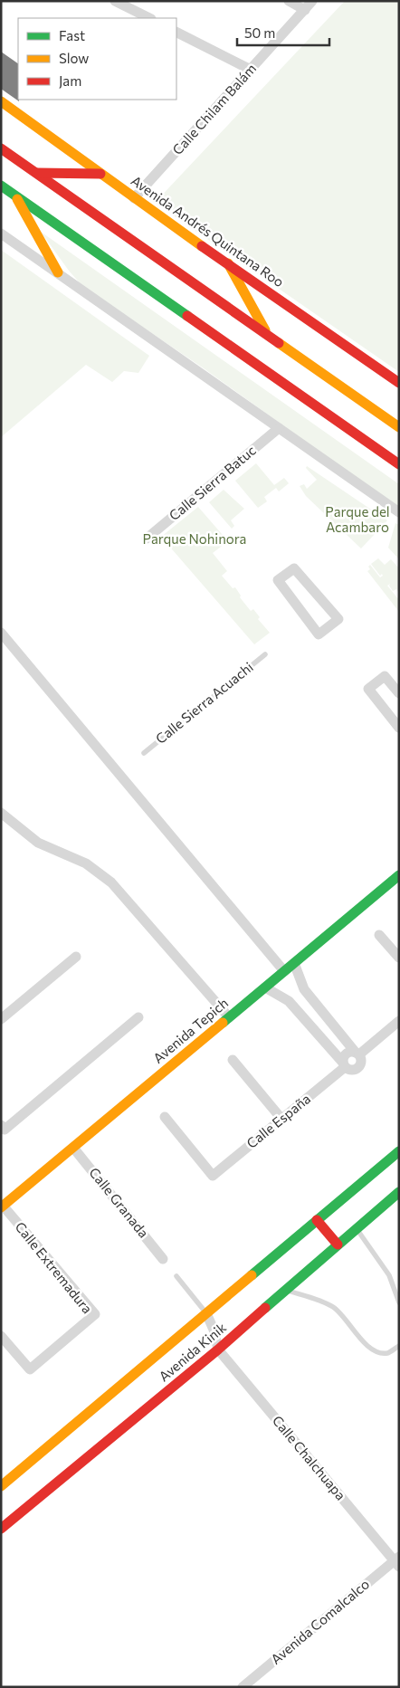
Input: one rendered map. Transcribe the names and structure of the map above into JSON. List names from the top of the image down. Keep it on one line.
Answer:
{"streets":{"main road":["Avenida Andrés Quintana Roo","Avenida Tepich","Avenida Kinik"],"street":["Calle Chilam Balám","Calle Sierra Batuc","Calle España","Calle Granada","Calle Extremadura","Calle Chalchuapa","Avenida Comalcalco"],"lane":["Calle Sierra Acuachi"]},"crossings":[["Calle Chilam Balám","Avenida Andrés Quintana Roo"],["Avenida Tepich","Calle Granada"],["Avenida Tepich","Calle Extremadura"],["Avenida Kinik","Calle Chalchuapa"],["Calle Chalchuapa","Avenida Comalcalco"]],"parks":["Parque del Acambaro","Parque Nohinora"],"legend":["Fast","Slow","Jam"],"scale_bar":"50 m"}
